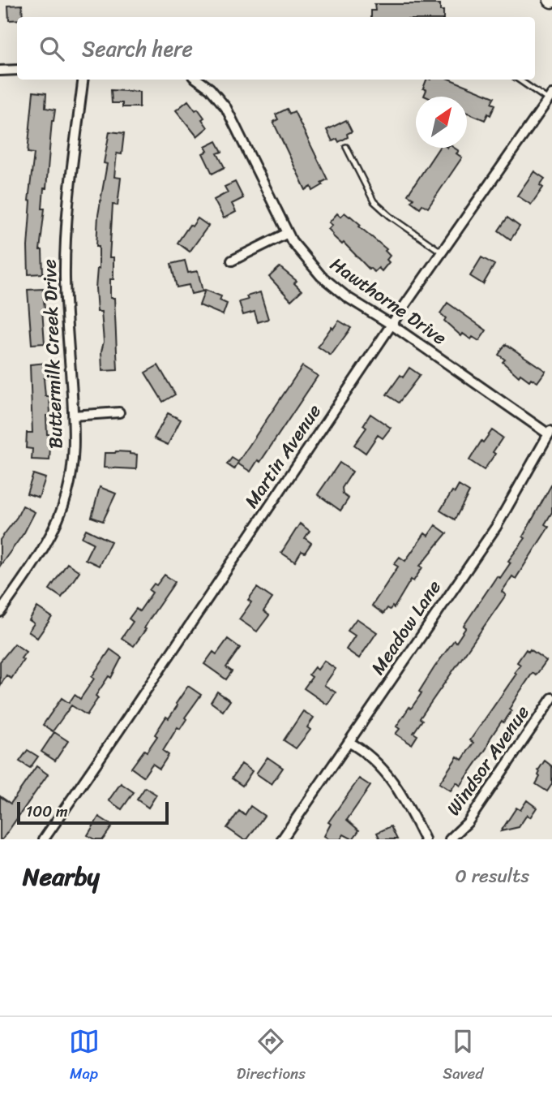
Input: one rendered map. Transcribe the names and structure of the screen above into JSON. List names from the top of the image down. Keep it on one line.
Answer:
{"streets":{"street":["Hawthorne Drive","Buttermilk Creek Drive","Martin Avenue","Meadow Lane","Windsor Avenue"]},"crossings":[["Hawthorne Drive","Martin Avenue"],["Hawthorne Drive","Meadow Lane"]],"scale_bar":"100 m","north":"top right","page":{"search":"Search here","scale":"100 m","heading":["Nearby","0 results"],"nav":["Map","Directions","Saved"]}}
